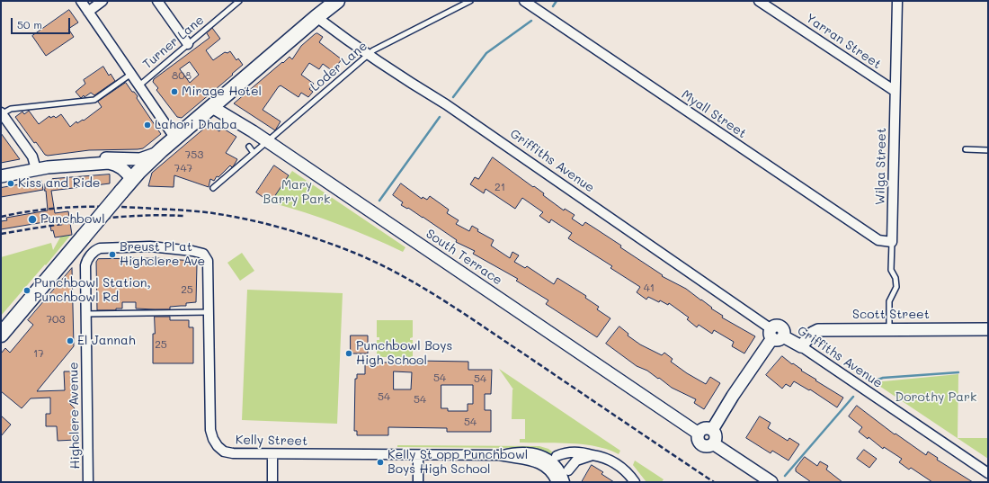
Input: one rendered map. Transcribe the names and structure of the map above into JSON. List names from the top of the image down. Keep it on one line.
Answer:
{"streets":{"street":["Yarran Street","Myall Street","Griffiths Avenue","Wilga Street","South Terrace","Scott Street","Highclere Avenue","Kelly Street"],"lane":["Turner Lane","Loder Lane"]},"crossings":[["Yarran Street","Wilga Street"],["Loder Lane","Griffiths Avenue"],["Loder Lane","South Terrace"],["Myall Street","Wilga Street"],["Griffiths Avenue","Scott Street"],["Wilga Street","Scott Street"],["Highclere Avenue","Kelly Street"]],"parks":["Mary Barry Park","Dorothy Park"],"places":["Mirage Hotel","Lahori Dhaba","Kiss and Ride","Punchbowl","Breust Pl at Highclere Ave","Punchbowl Station, Punchbowl Rd","El Jannah","Punchbowl Boys High School","Kelly St opp Punchbowl Boys High School"],"house_numbers":["808","753","747","21","41","25","703","25","17","54","54","54","54","54"],"scale_bar":"50 m"}
